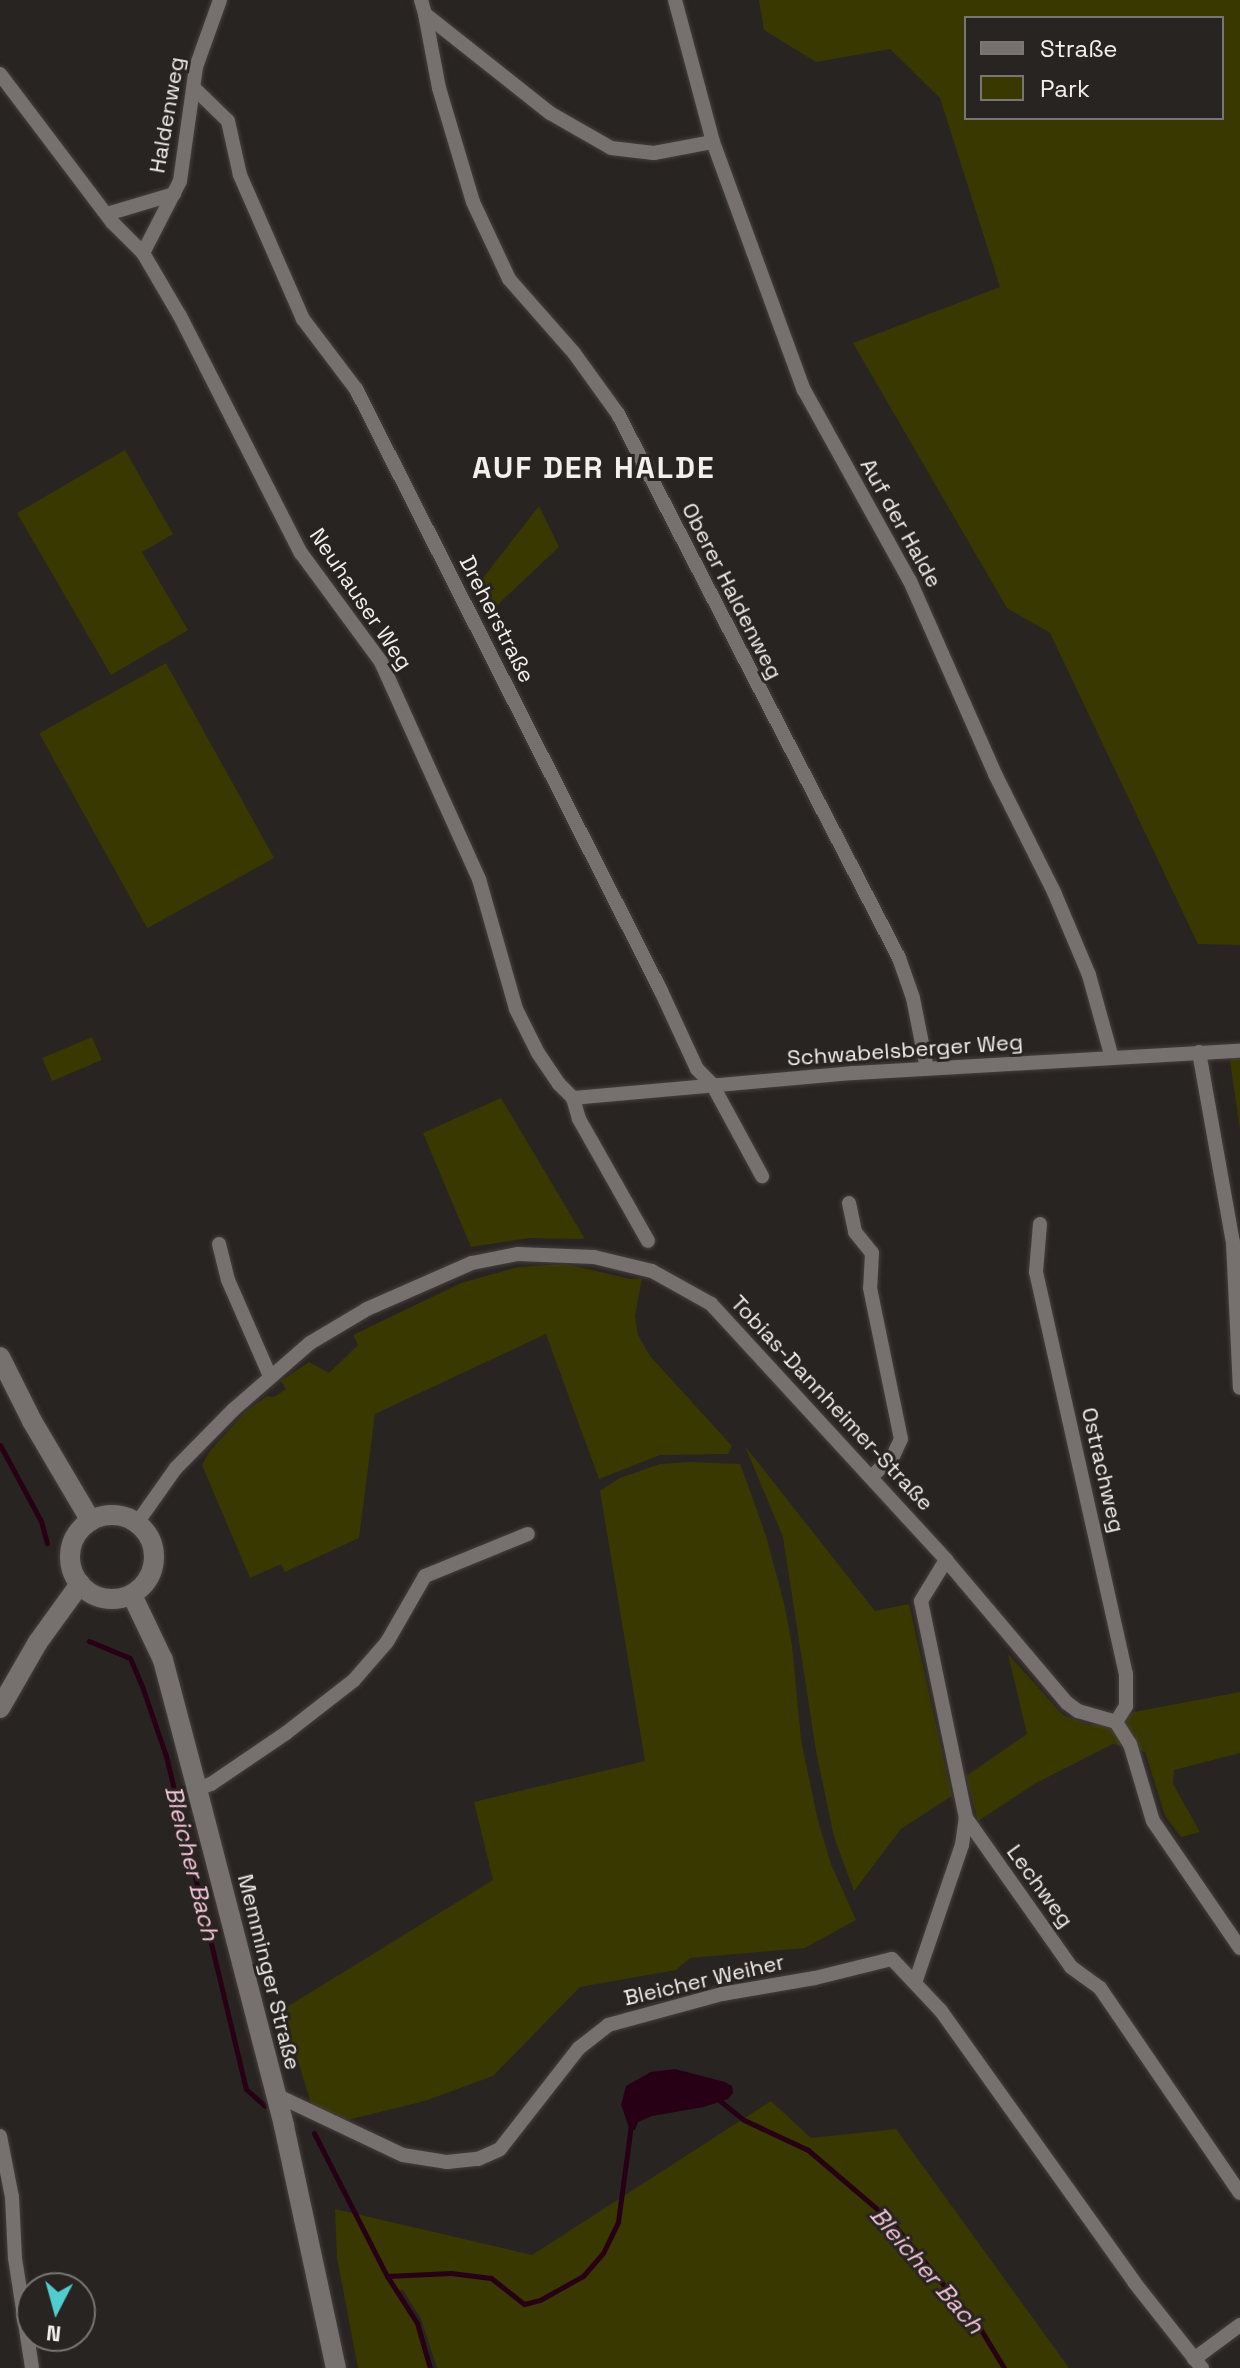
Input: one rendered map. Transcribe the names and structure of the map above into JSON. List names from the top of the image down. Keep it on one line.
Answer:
{"streets":{"main road":["Memminger Straße"],"street":["Haldenweg","Auf der Halde","Oberer Haldenweg","Neuhauser Weg","Dreherstraße","Schwabelsberger Weg","Tobias-Dannheimer-Straße","Ostrachweg","Lechweg","Bleicher Weiher"]},"crossings":[["Haldenweg","Neuhauser Weg"],["Haldenweg","Dreherstraße"],["Auf der Halde","Schwabelsberger Weg"],["Oberer Haldenweg","Schwabelsberger Weg"],["Neuhauser Weg","Schwabelsberger Weg"],["Dreherstraße","Schwabelsberger Weg"],["Tobias-Dannheimer-Straße","Ostrachweg"],["Tobias-Dannheimer-Straße","Lechweg"],["Tobias-Dannheimer-Straße","Memminger Straße"],["Memminger Straße","Bleicher Weiher"]],"districts":["AUF DER HALDE"],"water":["Bleicher Bach"],"legend":["Straße","Park"],"north":"bottom"}
